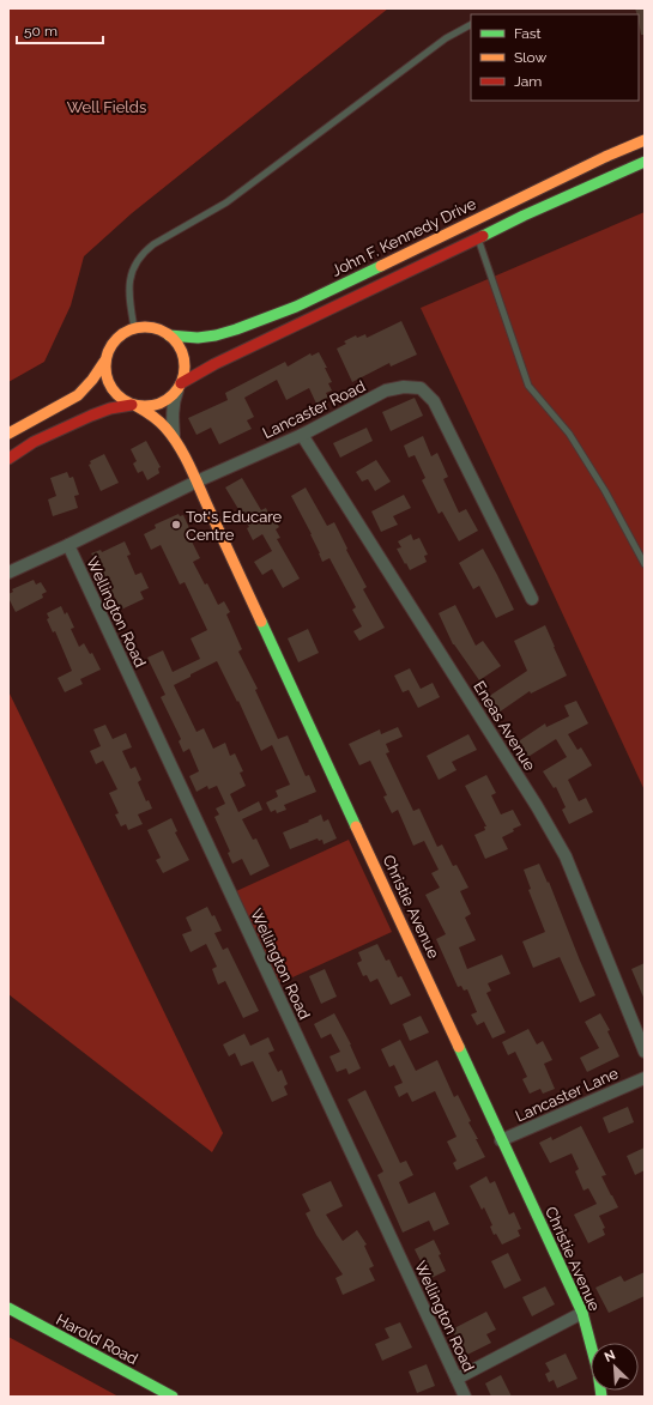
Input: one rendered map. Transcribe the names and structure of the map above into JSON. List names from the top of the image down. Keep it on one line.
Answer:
{"streets":{"main road":["John F. Kennedy Drive","Christie Avenue","Harold Road"],"street":["Lancaster Road","Wellington Road","Eneas Avenue","Lancaster Lane"]},"crossings":[["John F. Kennedy Drive","Christie Avenue"],["Lancaster Road","Wellington Road"],["Lancaster Road","Eneas Avenue"],["Lancaster Road","Christie Avenue"],["Christie Avenue","Lancaster Lane"]],"parks":["Well Fields"],"places":["Tot's Educare Centre"],"legend":["Fast","Slow","Jam"],"scale_bar":"50 m","north":"top left"}
